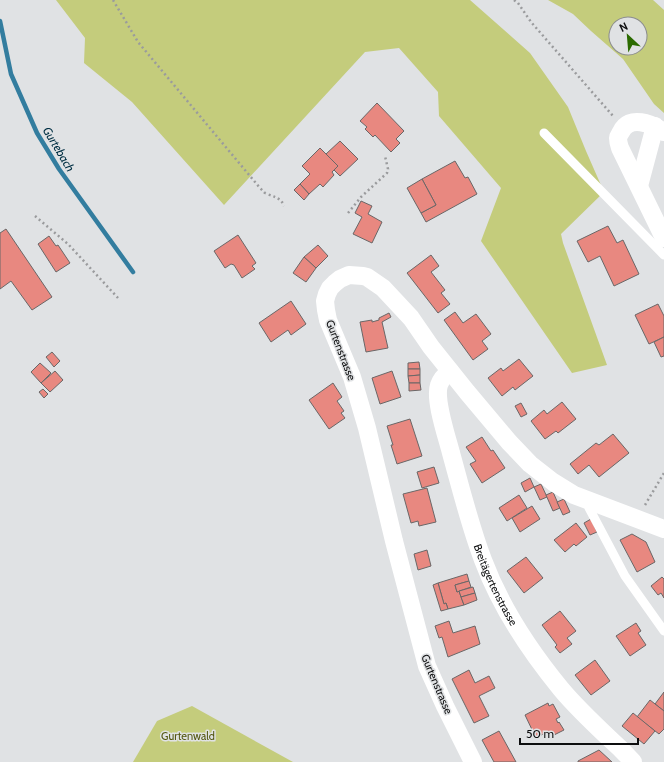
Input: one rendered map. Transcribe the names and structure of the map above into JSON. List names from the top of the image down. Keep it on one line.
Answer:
{"streets":{"street":["Gurtenstrasse","Breitägertenstrasse"]},"crossings":[["Gurtenstrasse","Breitägertenstrasse"]],"water":["Gurtebach"],"parks":["Gurtenwald"],"scale_bar":"50 m","north":"top left"}
